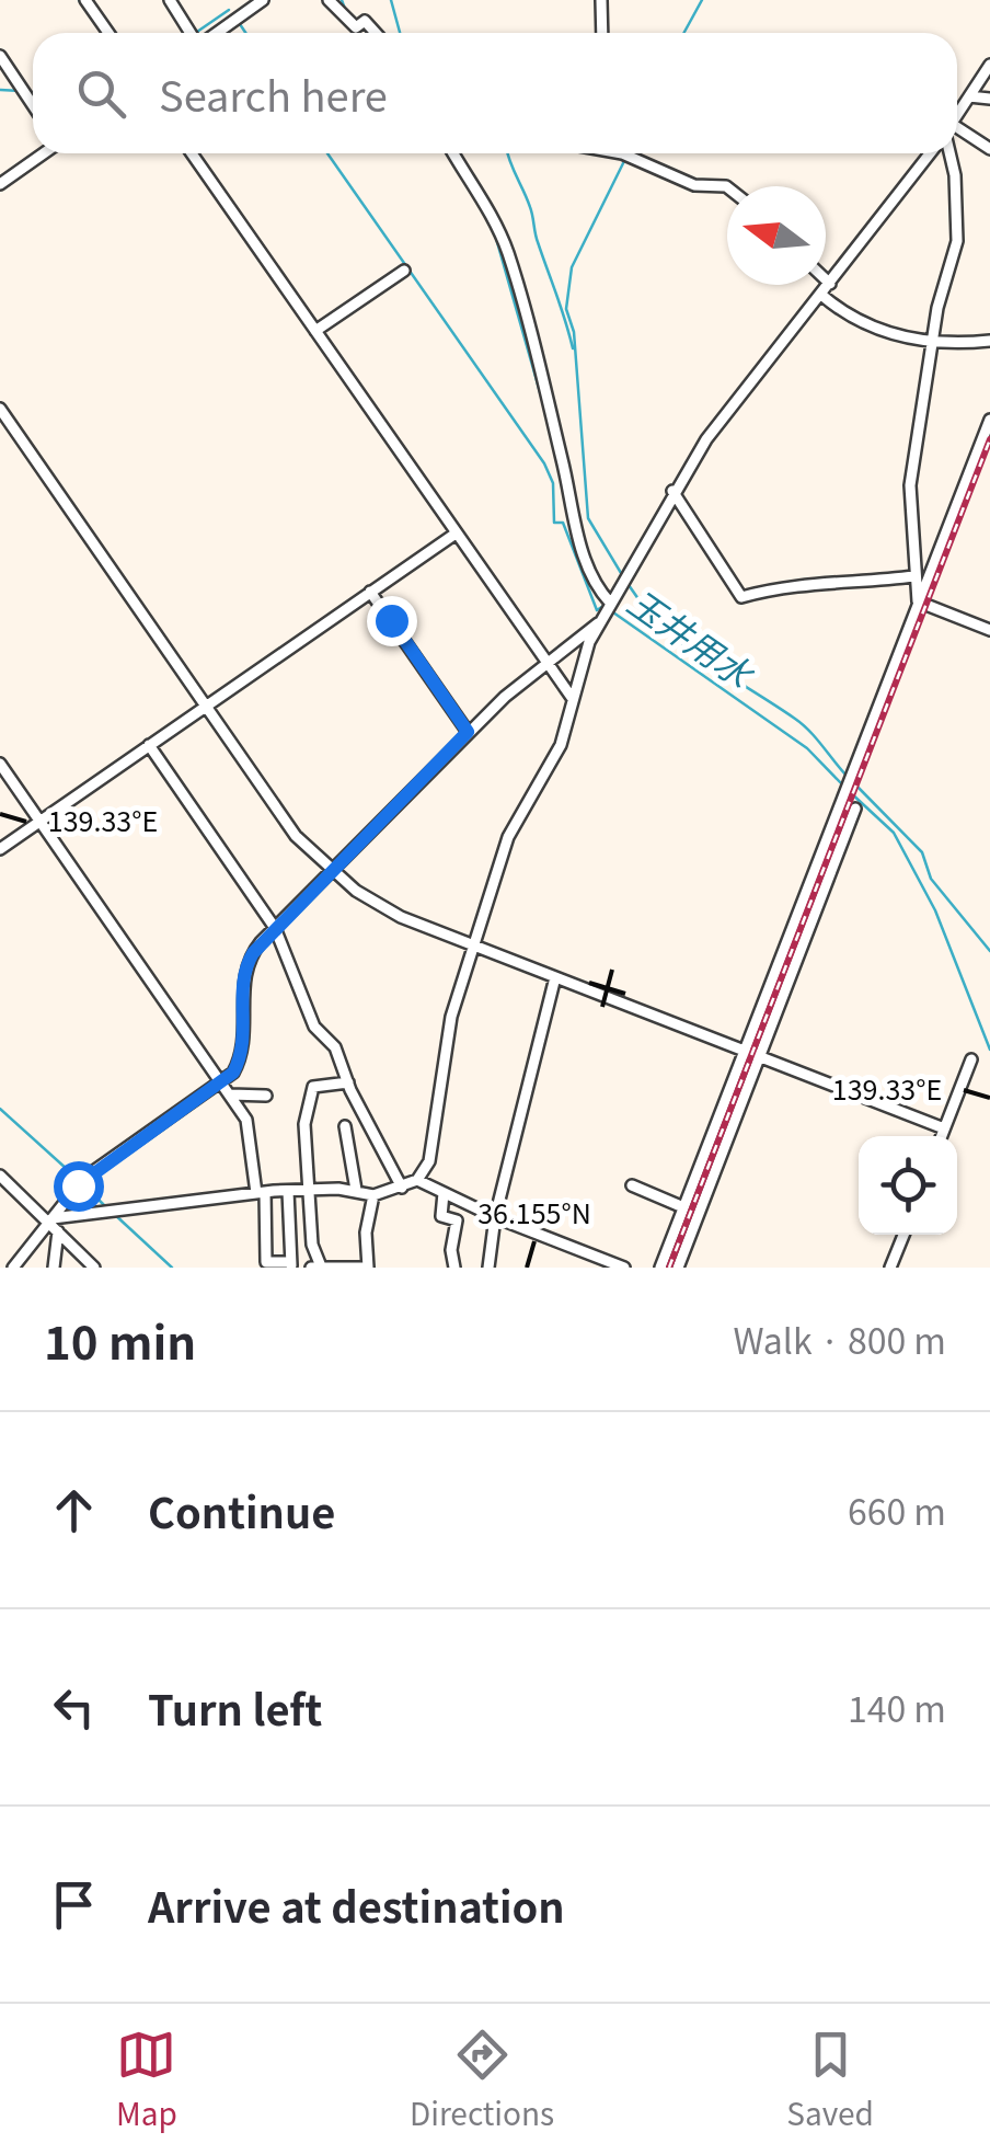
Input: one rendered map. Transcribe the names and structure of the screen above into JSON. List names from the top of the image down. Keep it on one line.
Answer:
{"water":["玉井用水"],"north":"left","page":{"search":"Search here","heading":["10 min","Walk · 800 m"],"list":[["Continue","660 m"],["Turn left","140 m"],"Arrive at destination"],"nav":["Map","Directions","Saved"]},"coordinates":["139.33°E","36.155°N"]}
